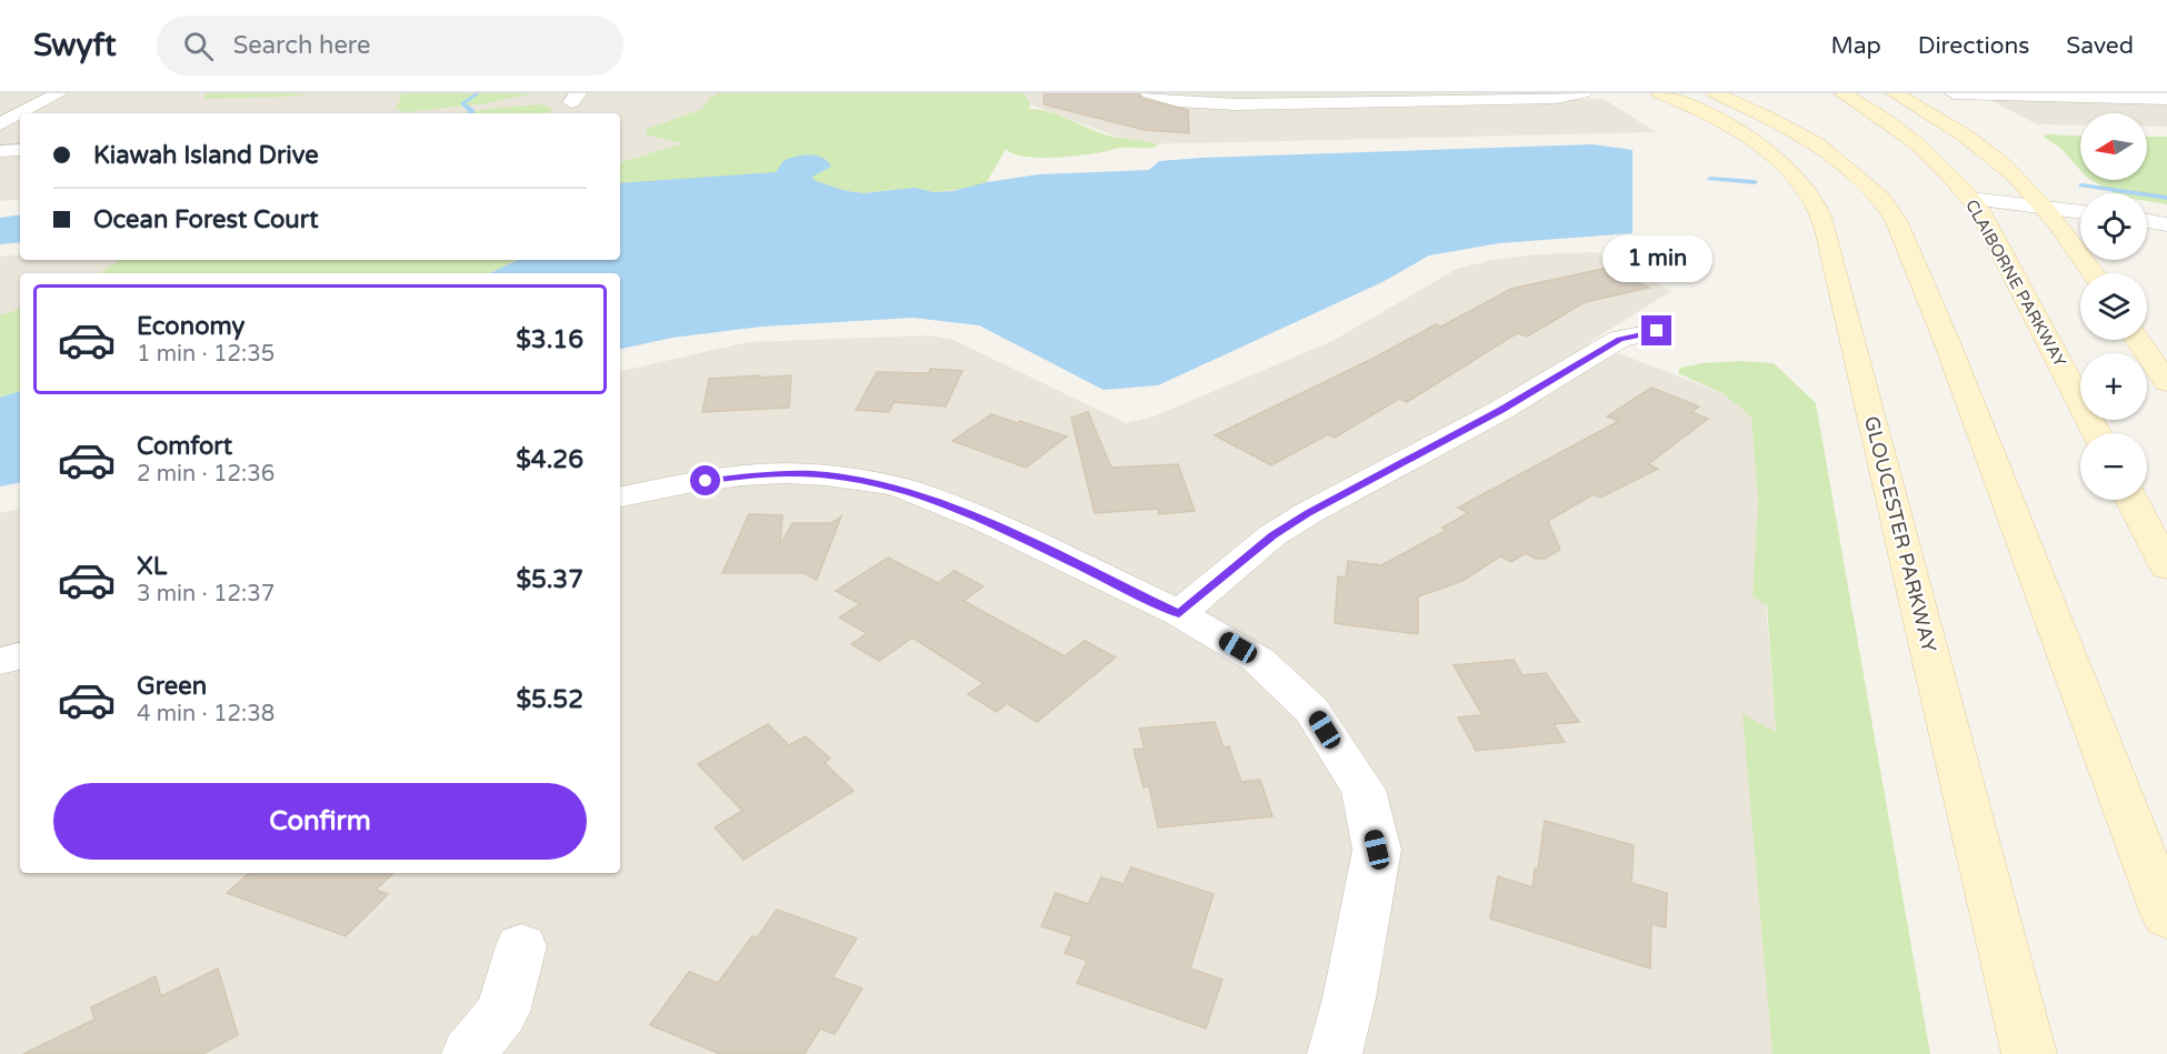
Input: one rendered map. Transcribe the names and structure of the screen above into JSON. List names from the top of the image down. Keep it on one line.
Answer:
{"streets":{"main road":["CLAIBORNE PARKWAY","GLOUCESTER PARKWAY"]},"north":"left","page":{"header":"Swyft","search":"Search here","nav":["Map","Directions","Saved"],"map_buttons":["+","−"],"banner":["Kiawah Island Drive","Ocean Forest Court"],"bubble":"1 min","list":[{"name":"Economy","note":"1 min · 12:35","value":"$3.16"},{"name":"Comfort","note":"2 min · 12:36","value":"$4.26"},{"name":"XL","note":"3 min · 12:37","value":"$5.37"},{"name":"Green","note":"4 min · 12:38","value":"$5.52"}],"buttons":"Confirm"}}
